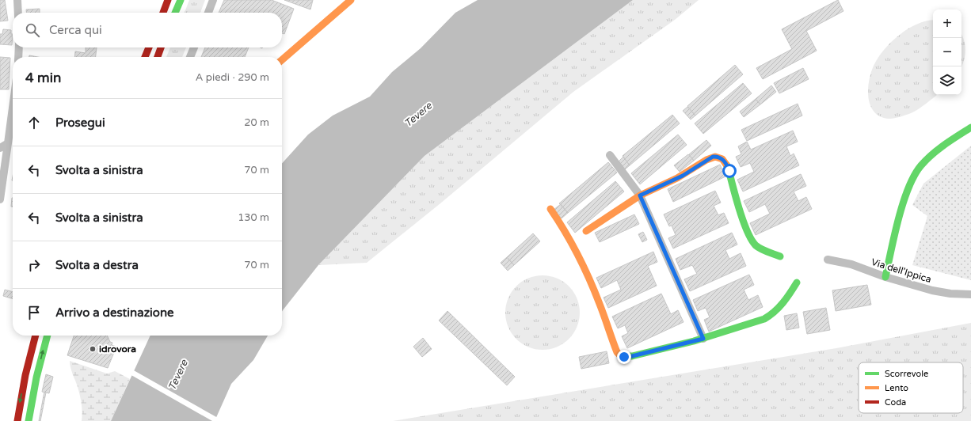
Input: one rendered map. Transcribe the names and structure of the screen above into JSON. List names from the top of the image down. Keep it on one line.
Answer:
{"streets":{"street":["Via dell'Ippica"]},"water":["Tevere"],"places":["idrovora"],"legend":["Scorrevole","Lento","Coda"],"page":{"map_buttons":["+","−"],"search":"Cerca qui","heading":["4 min","A piedi · 290 m"],"list":[["Prosegui","20 m"],["Svolta a sinistra","70 m"],["Svolta a sinistra","130 m"],["Svolta a destra","70 m"],"Arrivo a destinazione"]}}
